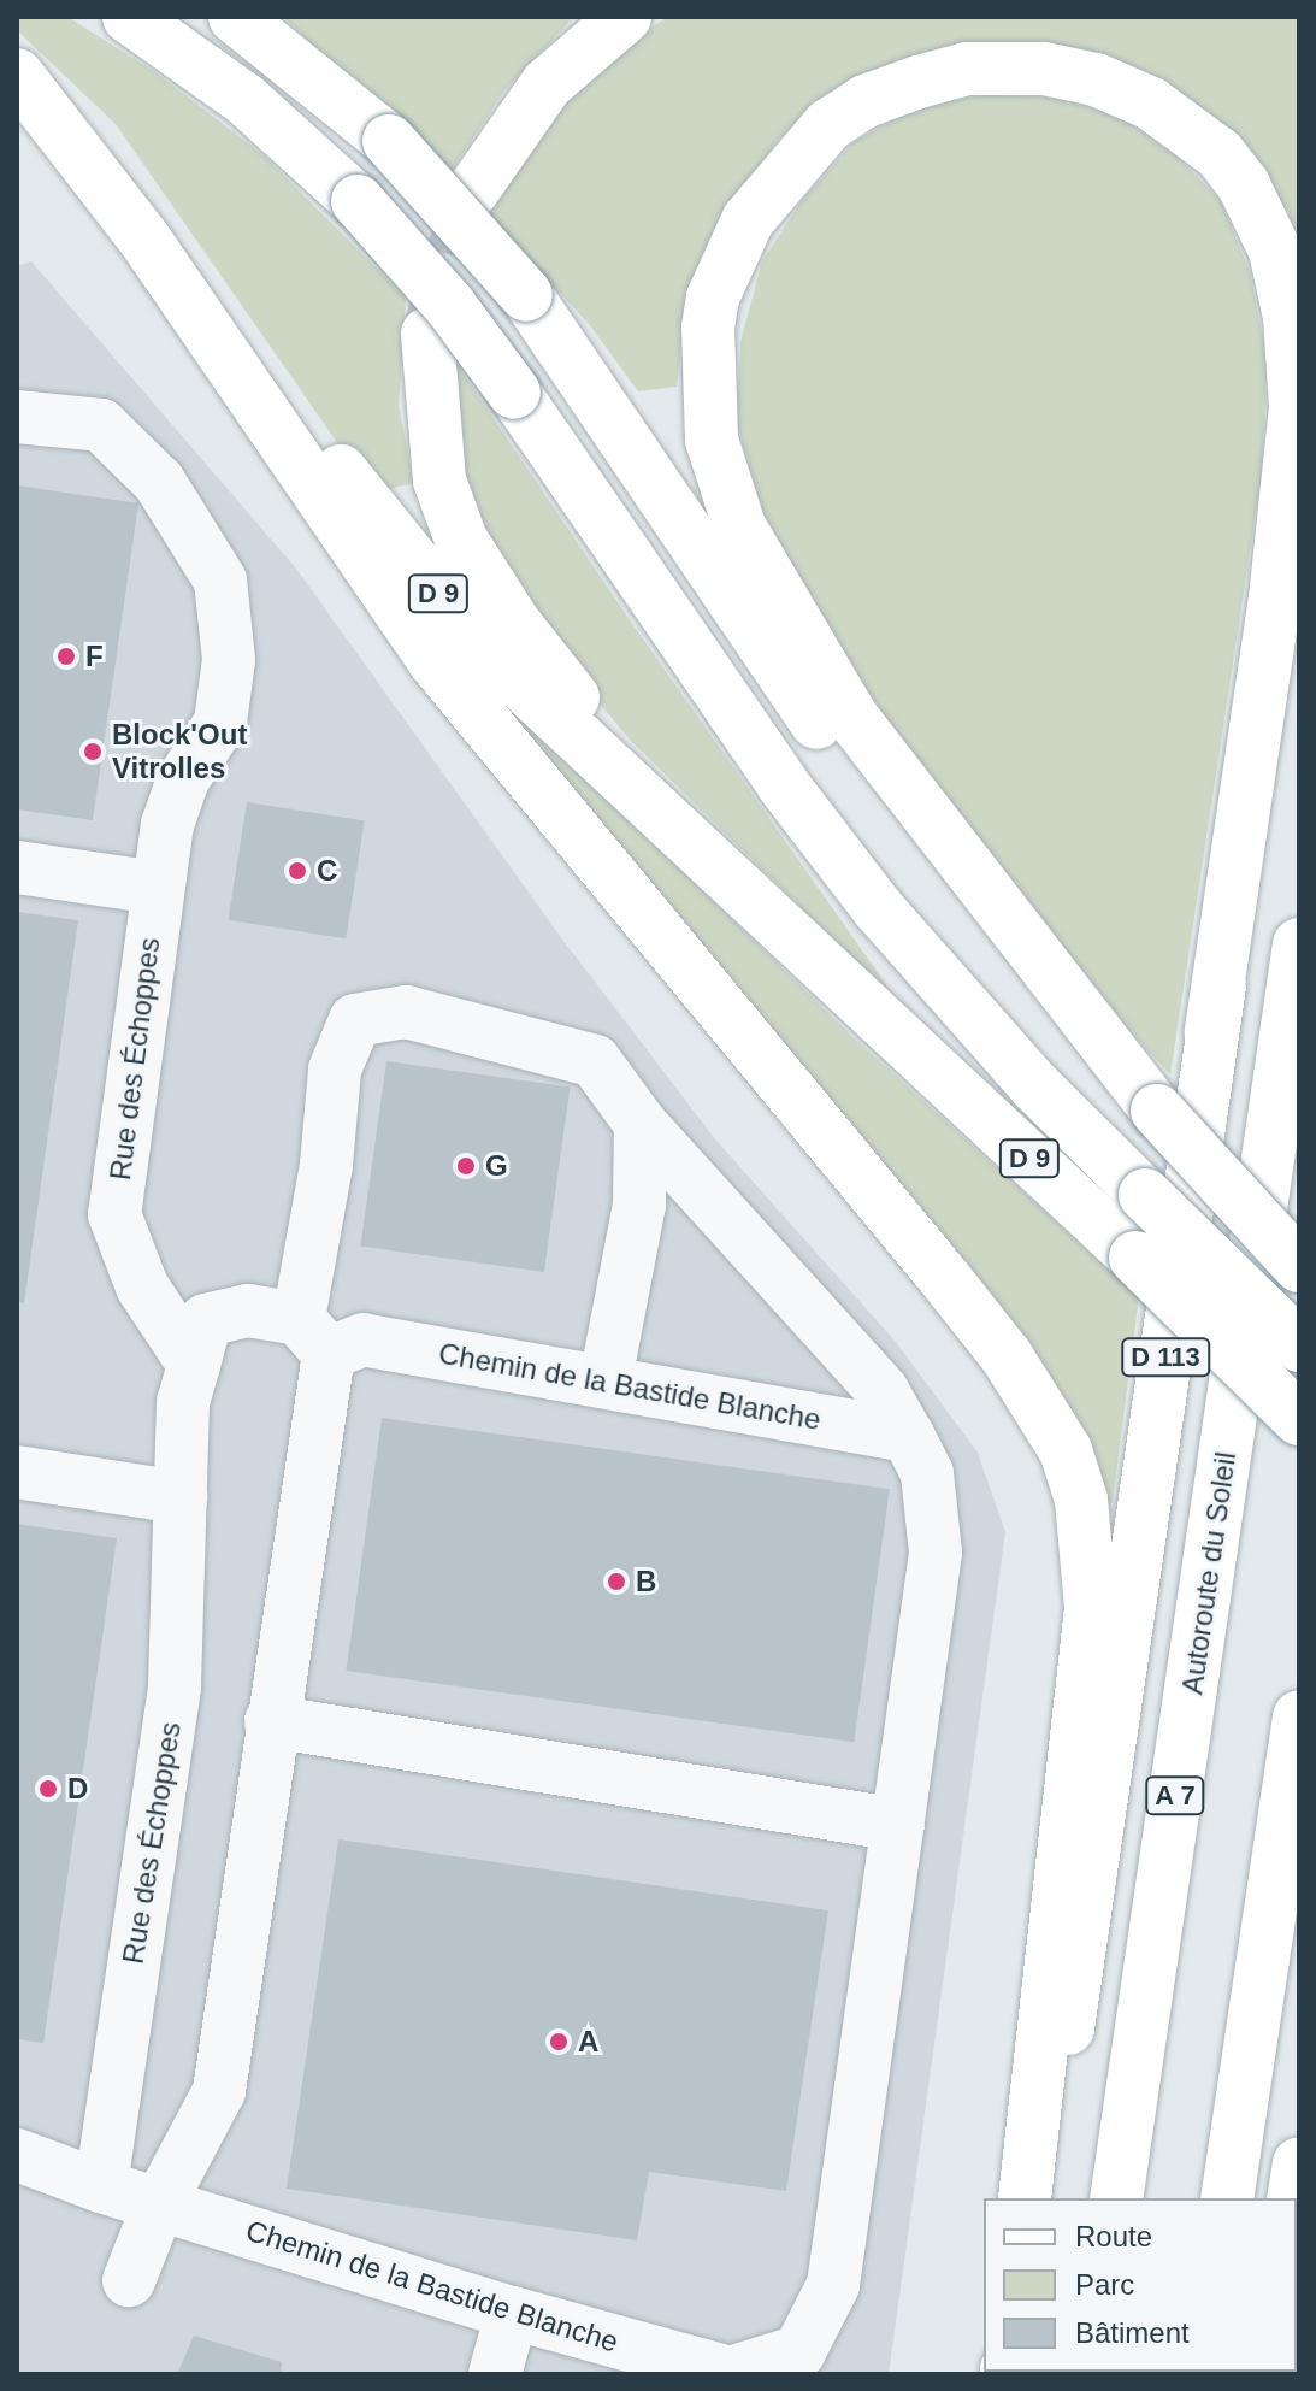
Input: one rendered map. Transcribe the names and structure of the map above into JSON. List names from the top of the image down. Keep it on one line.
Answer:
{"streets":{"main road":["D 9","D 113","Autoroute du Soleil","A 7"],"street":["Rue des Échoppes","Chemin de la Bastide Blanche"]},"crossings":[["Rue des Échoppes","Chemin de la Bastide Blanche"]],"places":["F","Block'Out Vitrolles","C","G","B","D","A"],"legend":["Route","Parc","Bâtiment"]}
